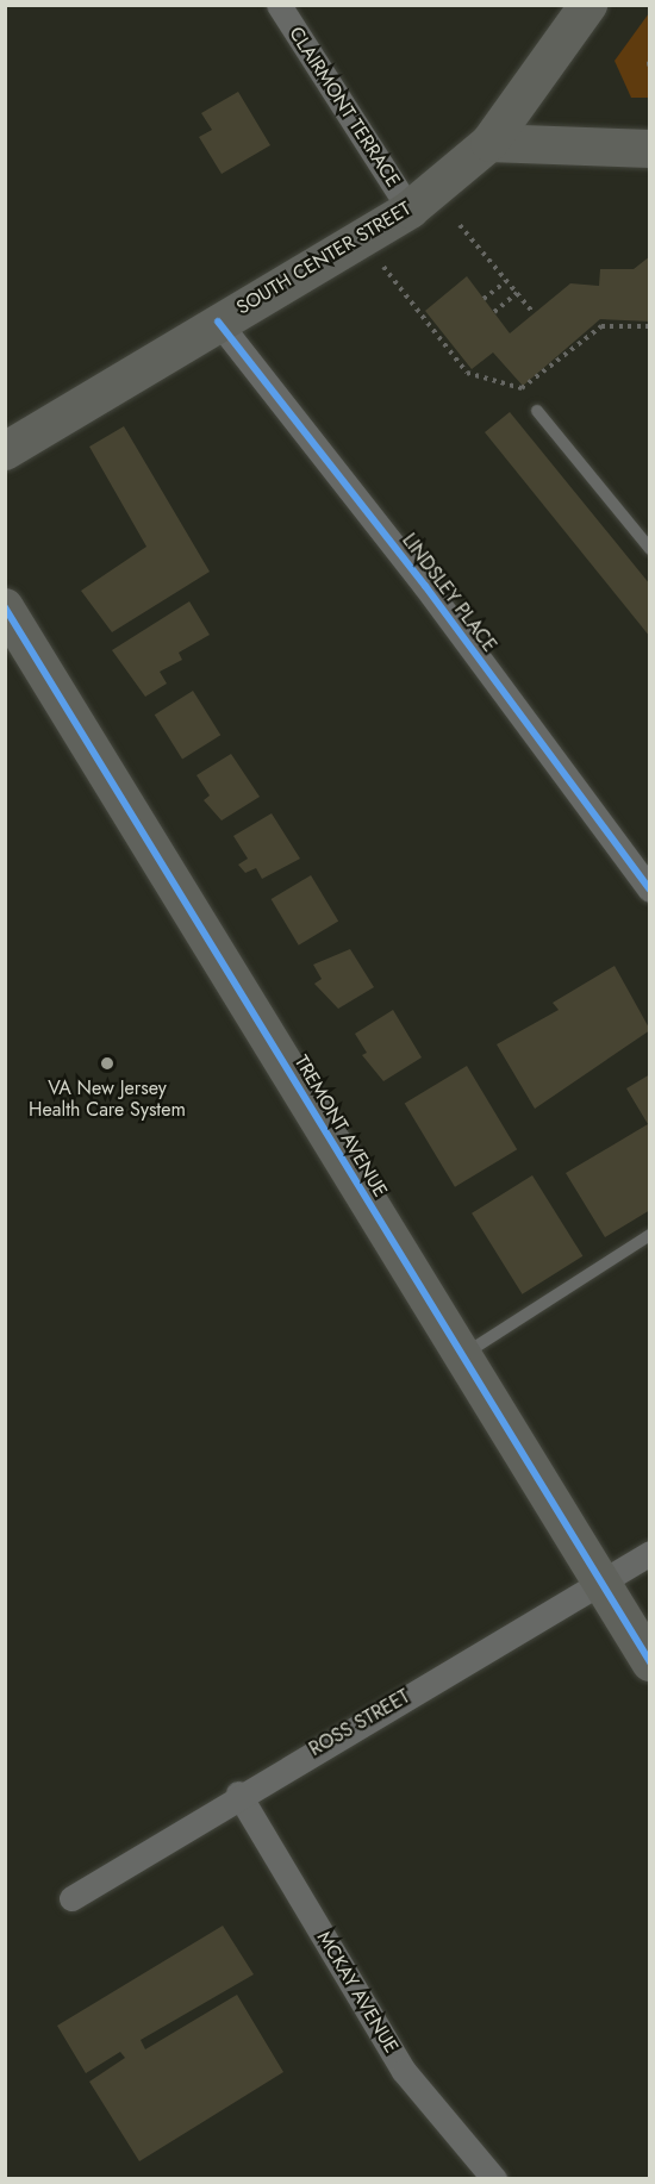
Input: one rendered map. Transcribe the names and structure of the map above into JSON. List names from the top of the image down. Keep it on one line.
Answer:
{"streets":{"street":["CLAIRMONT TERRACE","SOUTH CENTER STREET","LINDSLEY PLACE","TREMONT AVENUE","ROSS STREET","MCKAY AVENUE"]},"crossings":[["CLAIRMONT TERRACE","SOUTH CENTER STREET"],["SOUTH CENTER STREET","LINDSLEY PLACE"],["TREMONT AVENUE","ROSS STREET"],["ROSS STREET","MCKAY AVENUE"]],"places":["VA New Jersey Health Care System"]}
